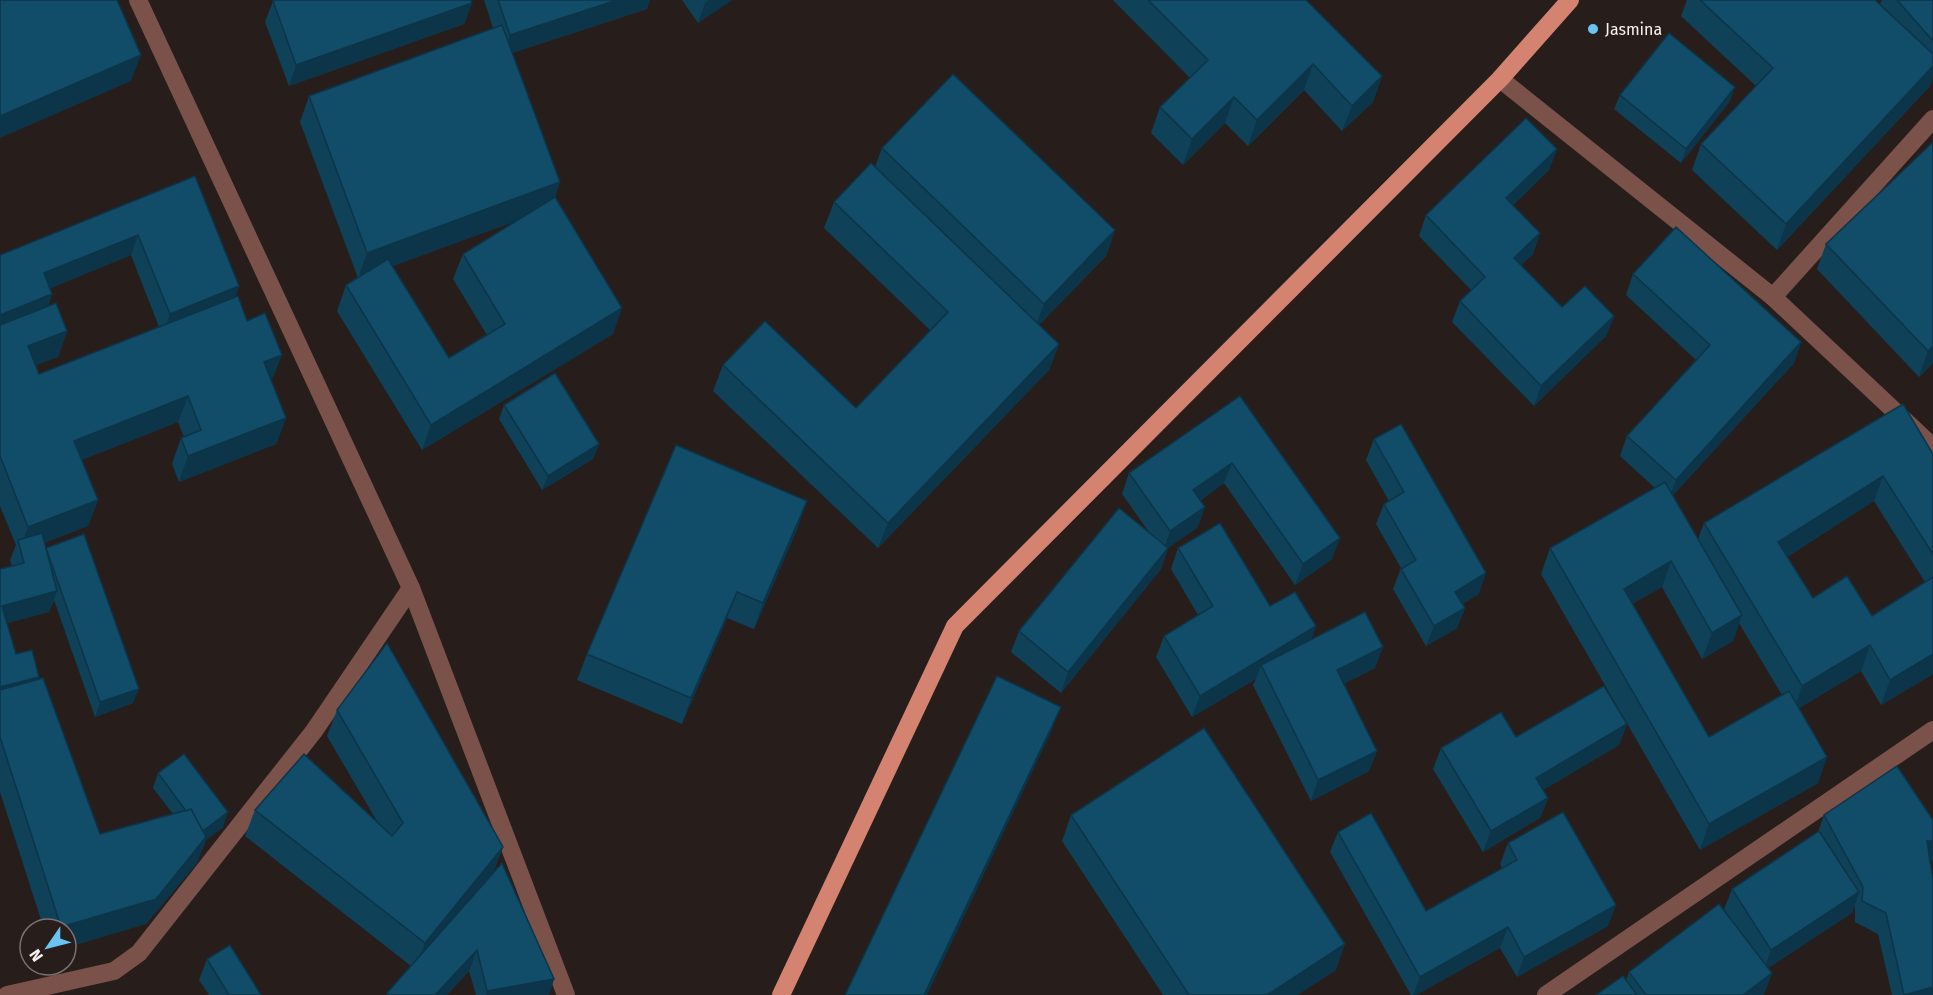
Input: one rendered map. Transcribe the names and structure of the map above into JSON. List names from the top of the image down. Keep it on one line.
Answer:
{"places":["Jasmina"],"north":"bottom left"}
